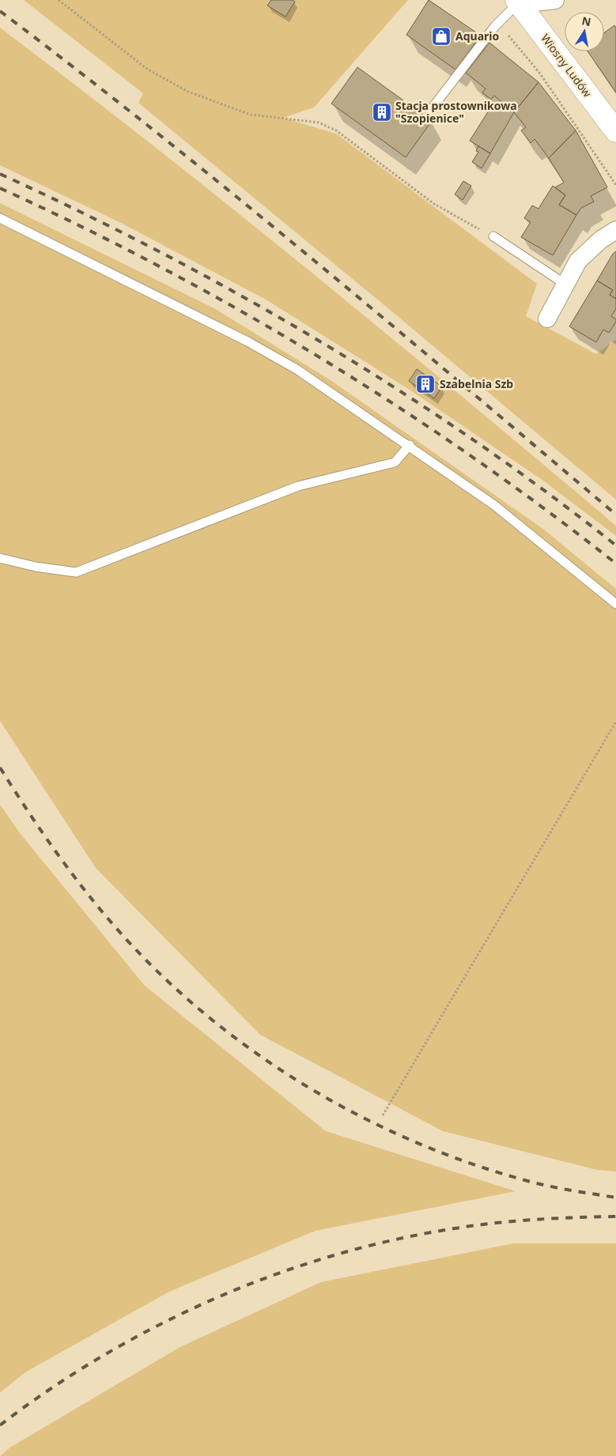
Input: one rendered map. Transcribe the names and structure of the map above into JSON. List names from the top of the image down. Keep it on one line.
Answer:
{"streets":{"street":["Wiosny Ludów"]},"places":{"shop":["Aquario"],"building":["Stacja prostownikowa \"Szopienice\"","Szabelnia Szb"]},"north":"top"}
